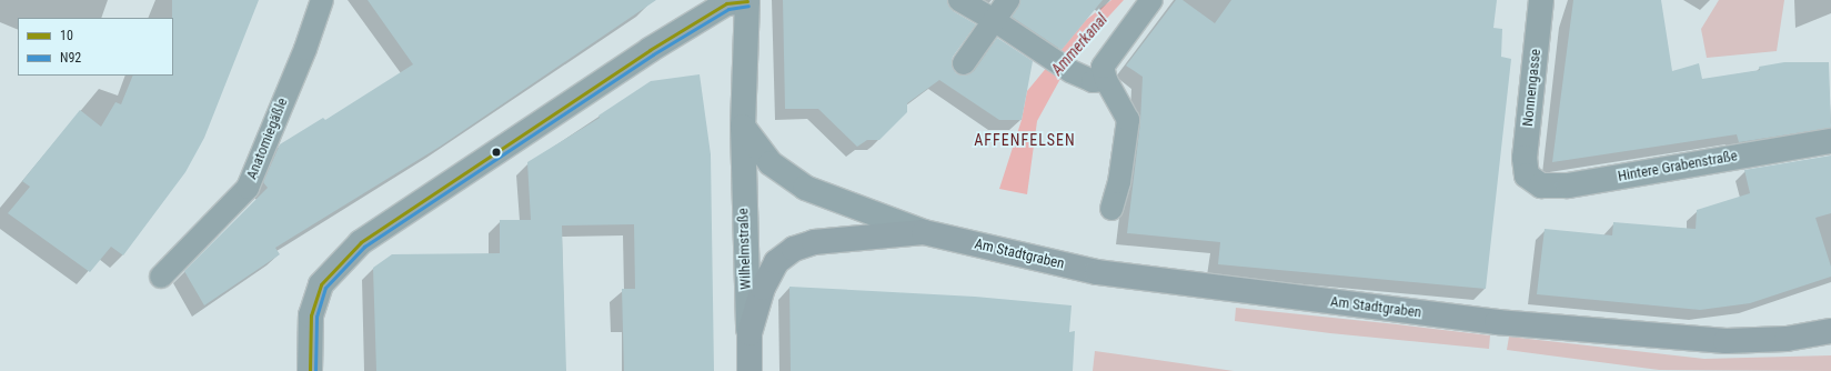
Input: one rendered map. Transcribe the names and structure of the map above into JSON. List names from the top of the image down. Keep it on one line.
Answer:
{"streets":{"main road":["Wilhelmstraße","Am Stadtgraben"],"street":["Nonnengasse","Anatomiegäßle","Hintere Grabenstraße"]},"crossings":[["Nonnengasse","Hintere Grabenstraße"],["Wilhelmstraße","Am Stadtgraben"]],"districts":["AFFENFELSEN"],"water":["Ammerkanal"],"lines":["transit line 10","transit line N92"],"legend":["10","N92"]}
